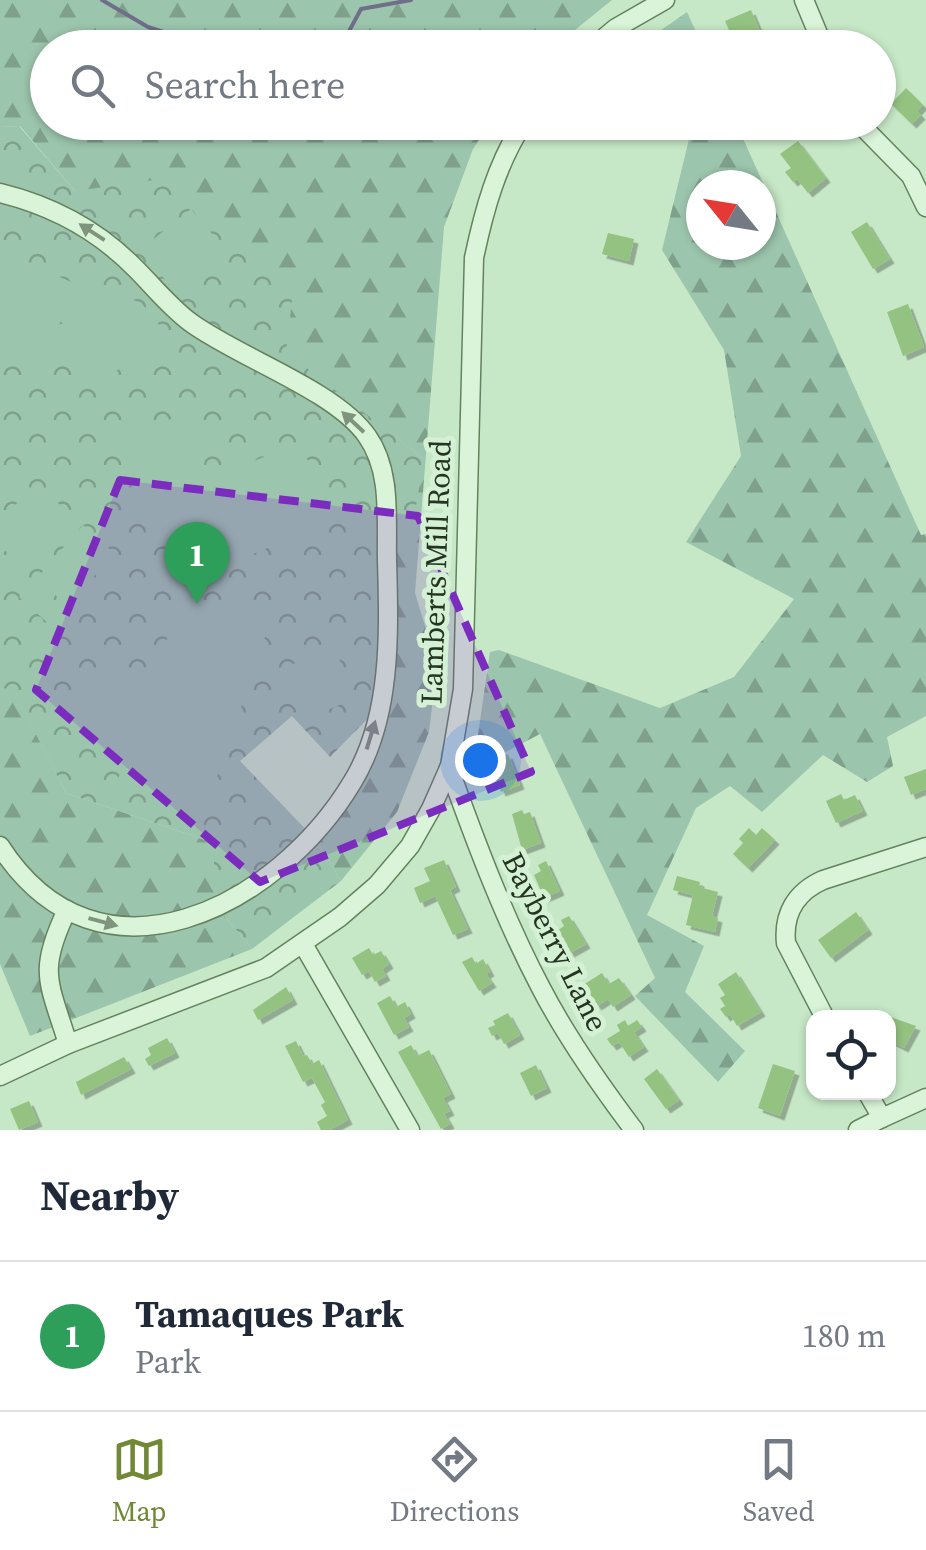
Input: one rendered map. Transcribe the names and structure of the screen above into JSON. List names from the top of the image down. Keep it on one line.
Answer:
{"streets":{"street":["Lamberts Mill Road","Bayberry Lane"]},"crossings":[["Lamberts Mill Road","Bayberry Lane"]],"north":"top left","page":{"search":"Search here","pins":"1","heading":"Nearby","list":[{"mark":"1","name":"Tamaques Park","note":"Park","value":"180 m"}],"nav":["Map","Directions","Saved"]}}
